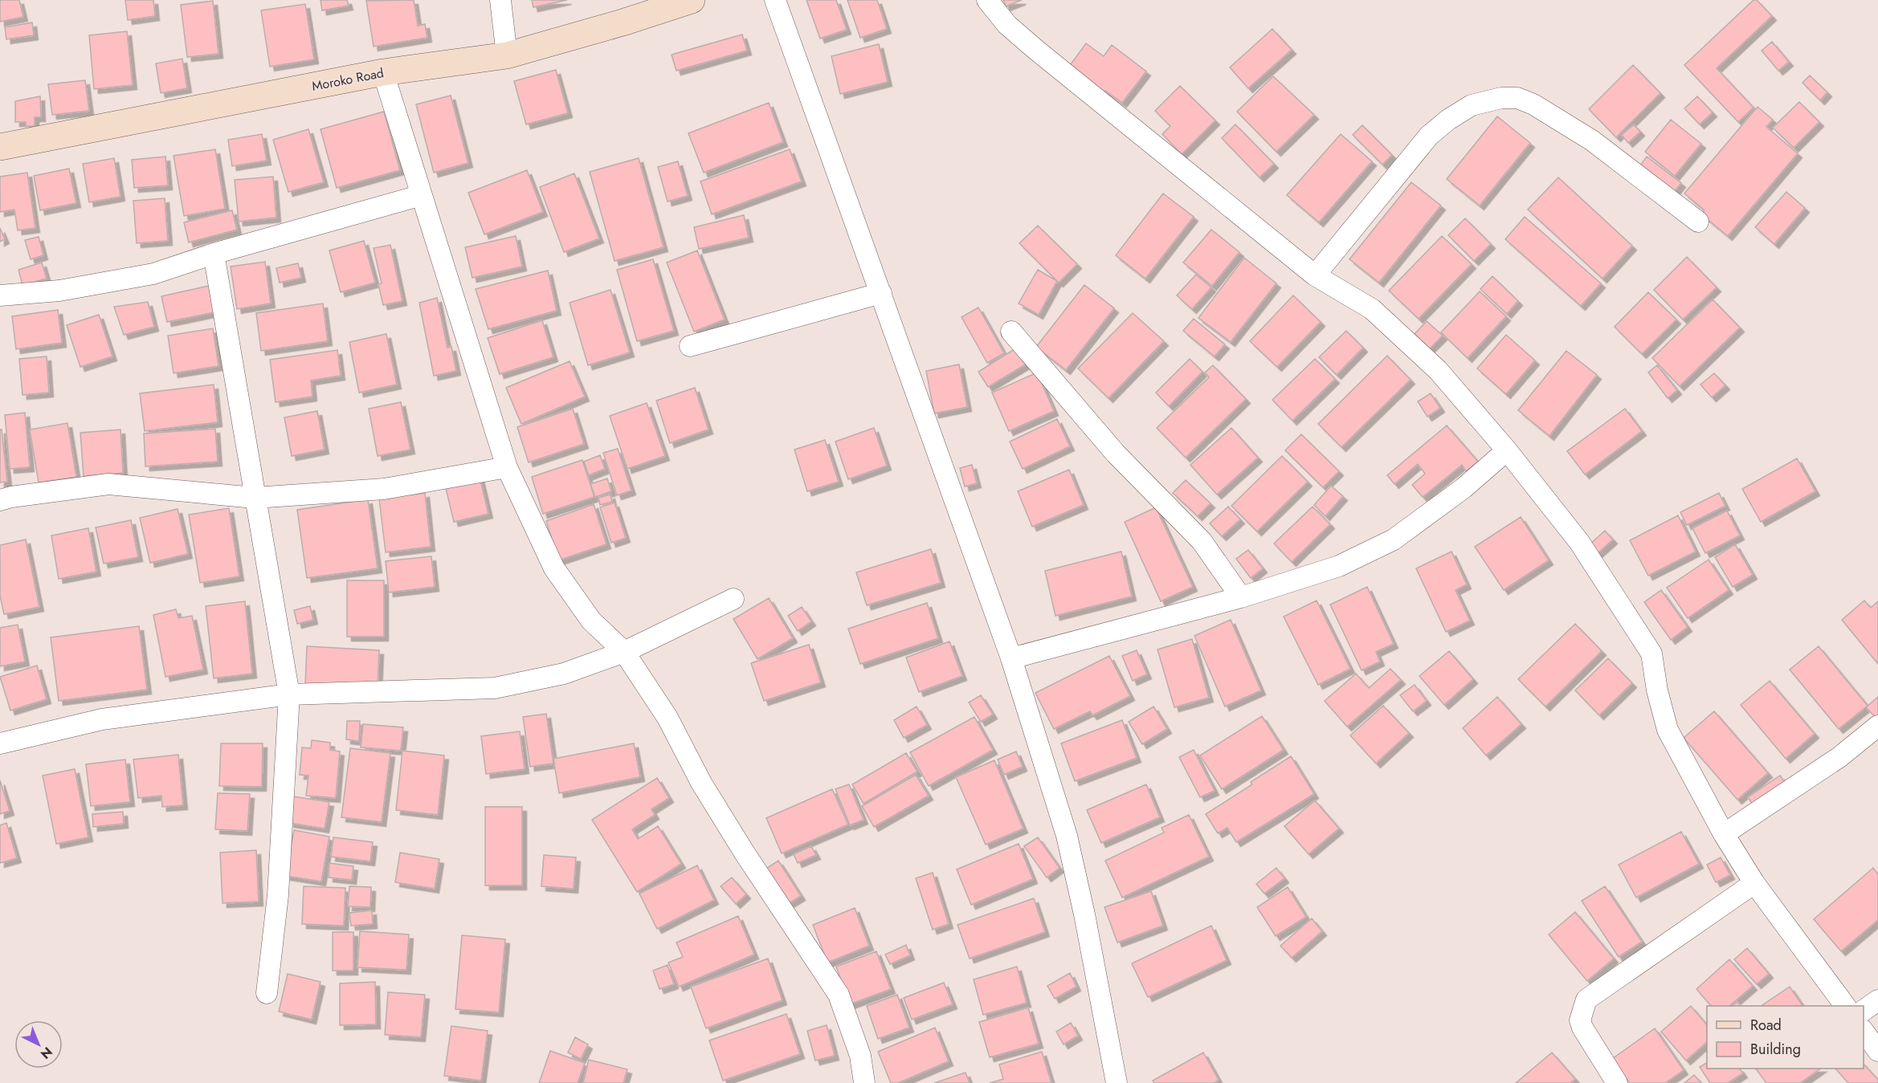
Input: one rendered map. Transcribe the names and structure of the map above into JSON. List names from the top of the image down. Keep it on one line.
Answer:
{"streets":{"street":["Moroko Road"]},"legend":["Road","Building"],"north":"bottom right"}
